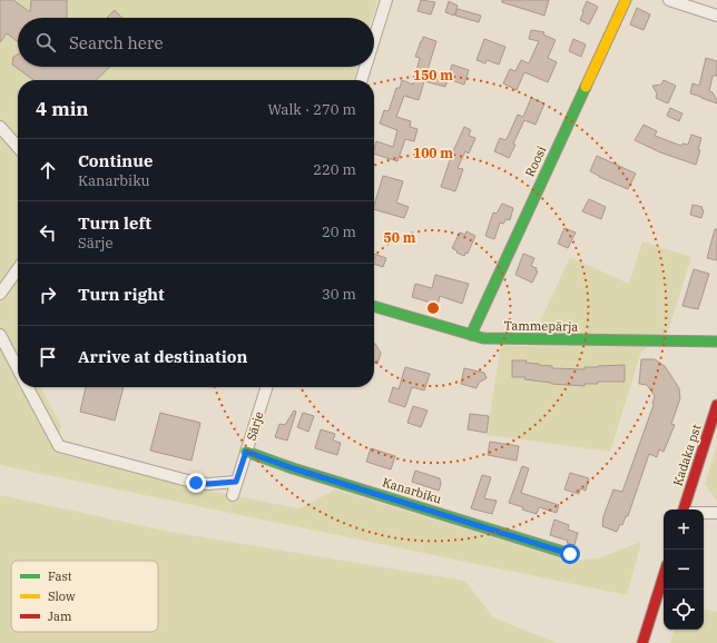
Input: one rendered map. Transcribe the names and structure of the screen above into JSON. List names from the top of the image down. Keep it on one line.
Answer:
{"streets":{"street":["Roosi","Tammepärja","Särje","Kadaka pst","Kanarbiku"]},"crossings":[["Roosi","Tammepärja"],["Särje","Kanarbiku"]],"legend":["Fast","Slow","Jam"],"page":{"search":"Search here","heading":["4 min","Walk · 270 m"],"list":[["Continue","Kanarbiku","220 m"],["Turn left","Särje","20 m"],["Turn right","30 m"],"Arrive at destination"],"map_buttons":["+","−"]},"rings":["150 m","100 m","50 m"]}
